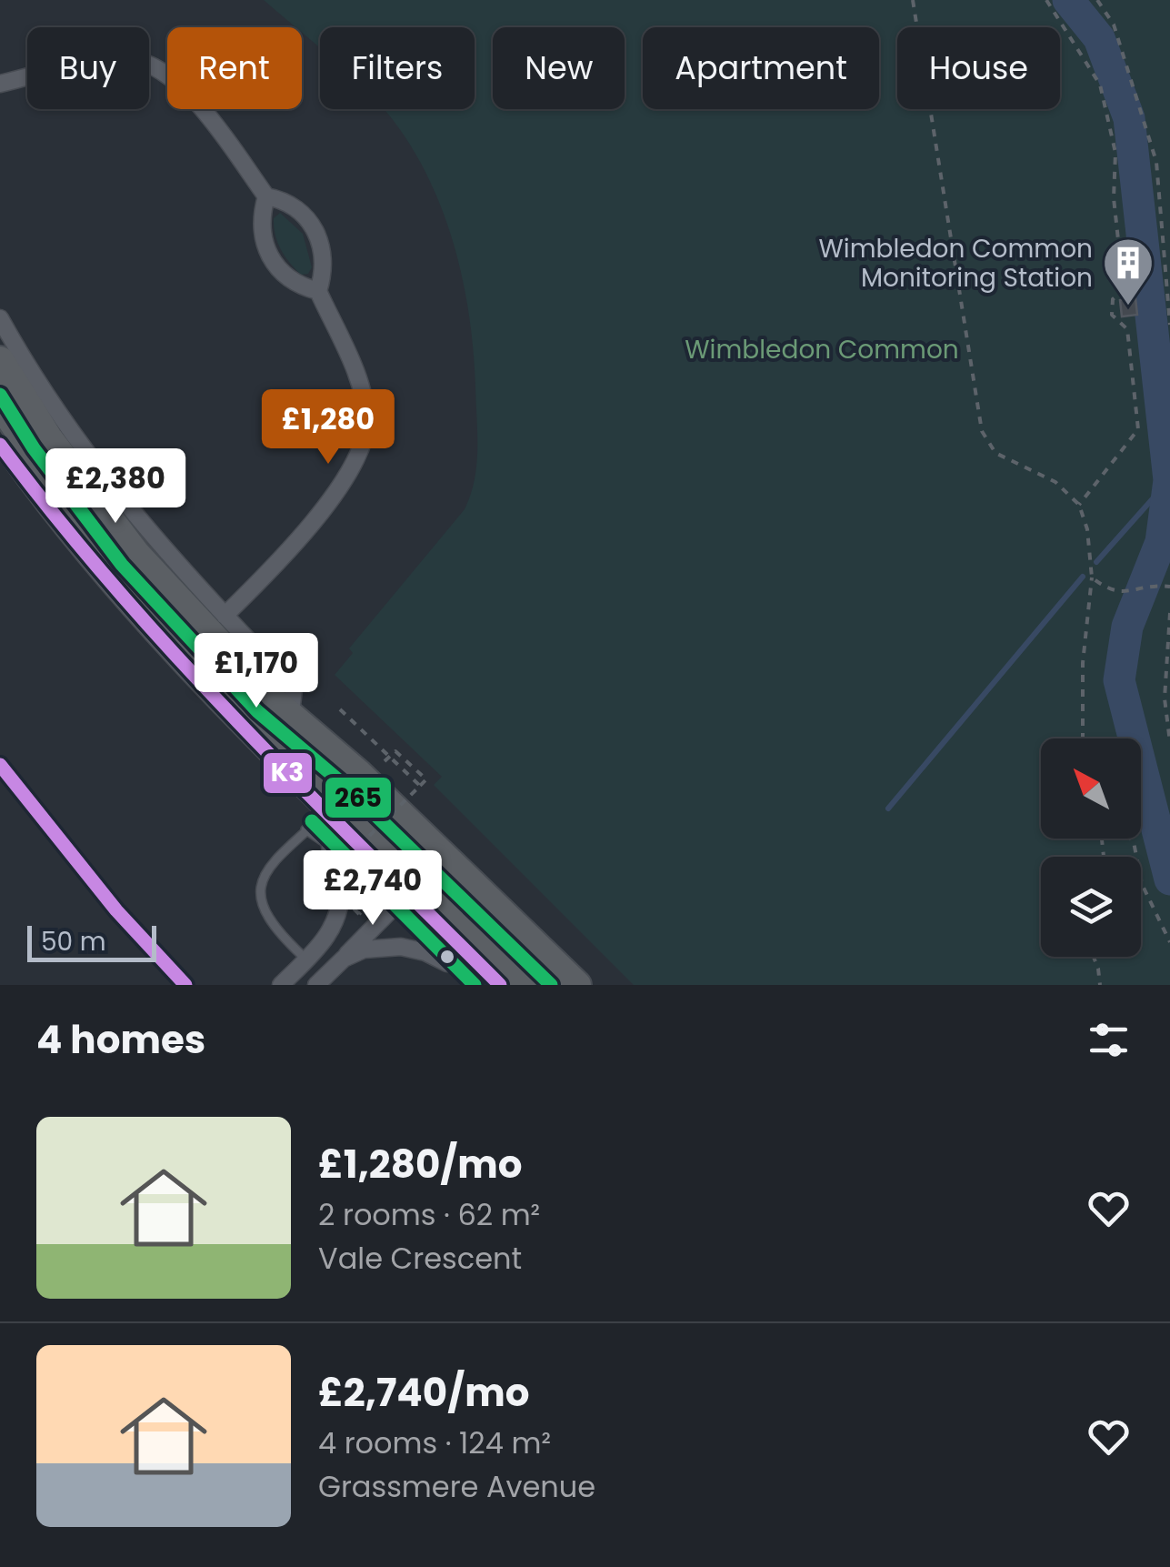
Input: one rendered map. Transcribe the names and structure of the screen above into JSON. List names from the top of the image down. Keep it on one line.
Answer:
{"parks":["Wimbledon Common"],"places":{"building":["Wimbledon Common Monitoring Station"]},"lines":["transit line 265","transit line K3"],"scale_bar":"50 m","north":"top left","page":{"chip":["Buy","Rent","Filters","New","Apartment","House"],"price":["£1,280","£2,380","£1,170","£2,740"],"scale":"50 m","heading":"4 homes","list":[{"name":"£1,280/mo","note":"2 rooms · 62 m² · Vale Crescent"},{"name":"£2,740/mo","note":"4 rooms · 124 m² · Grassmere Avenue"}]}}
